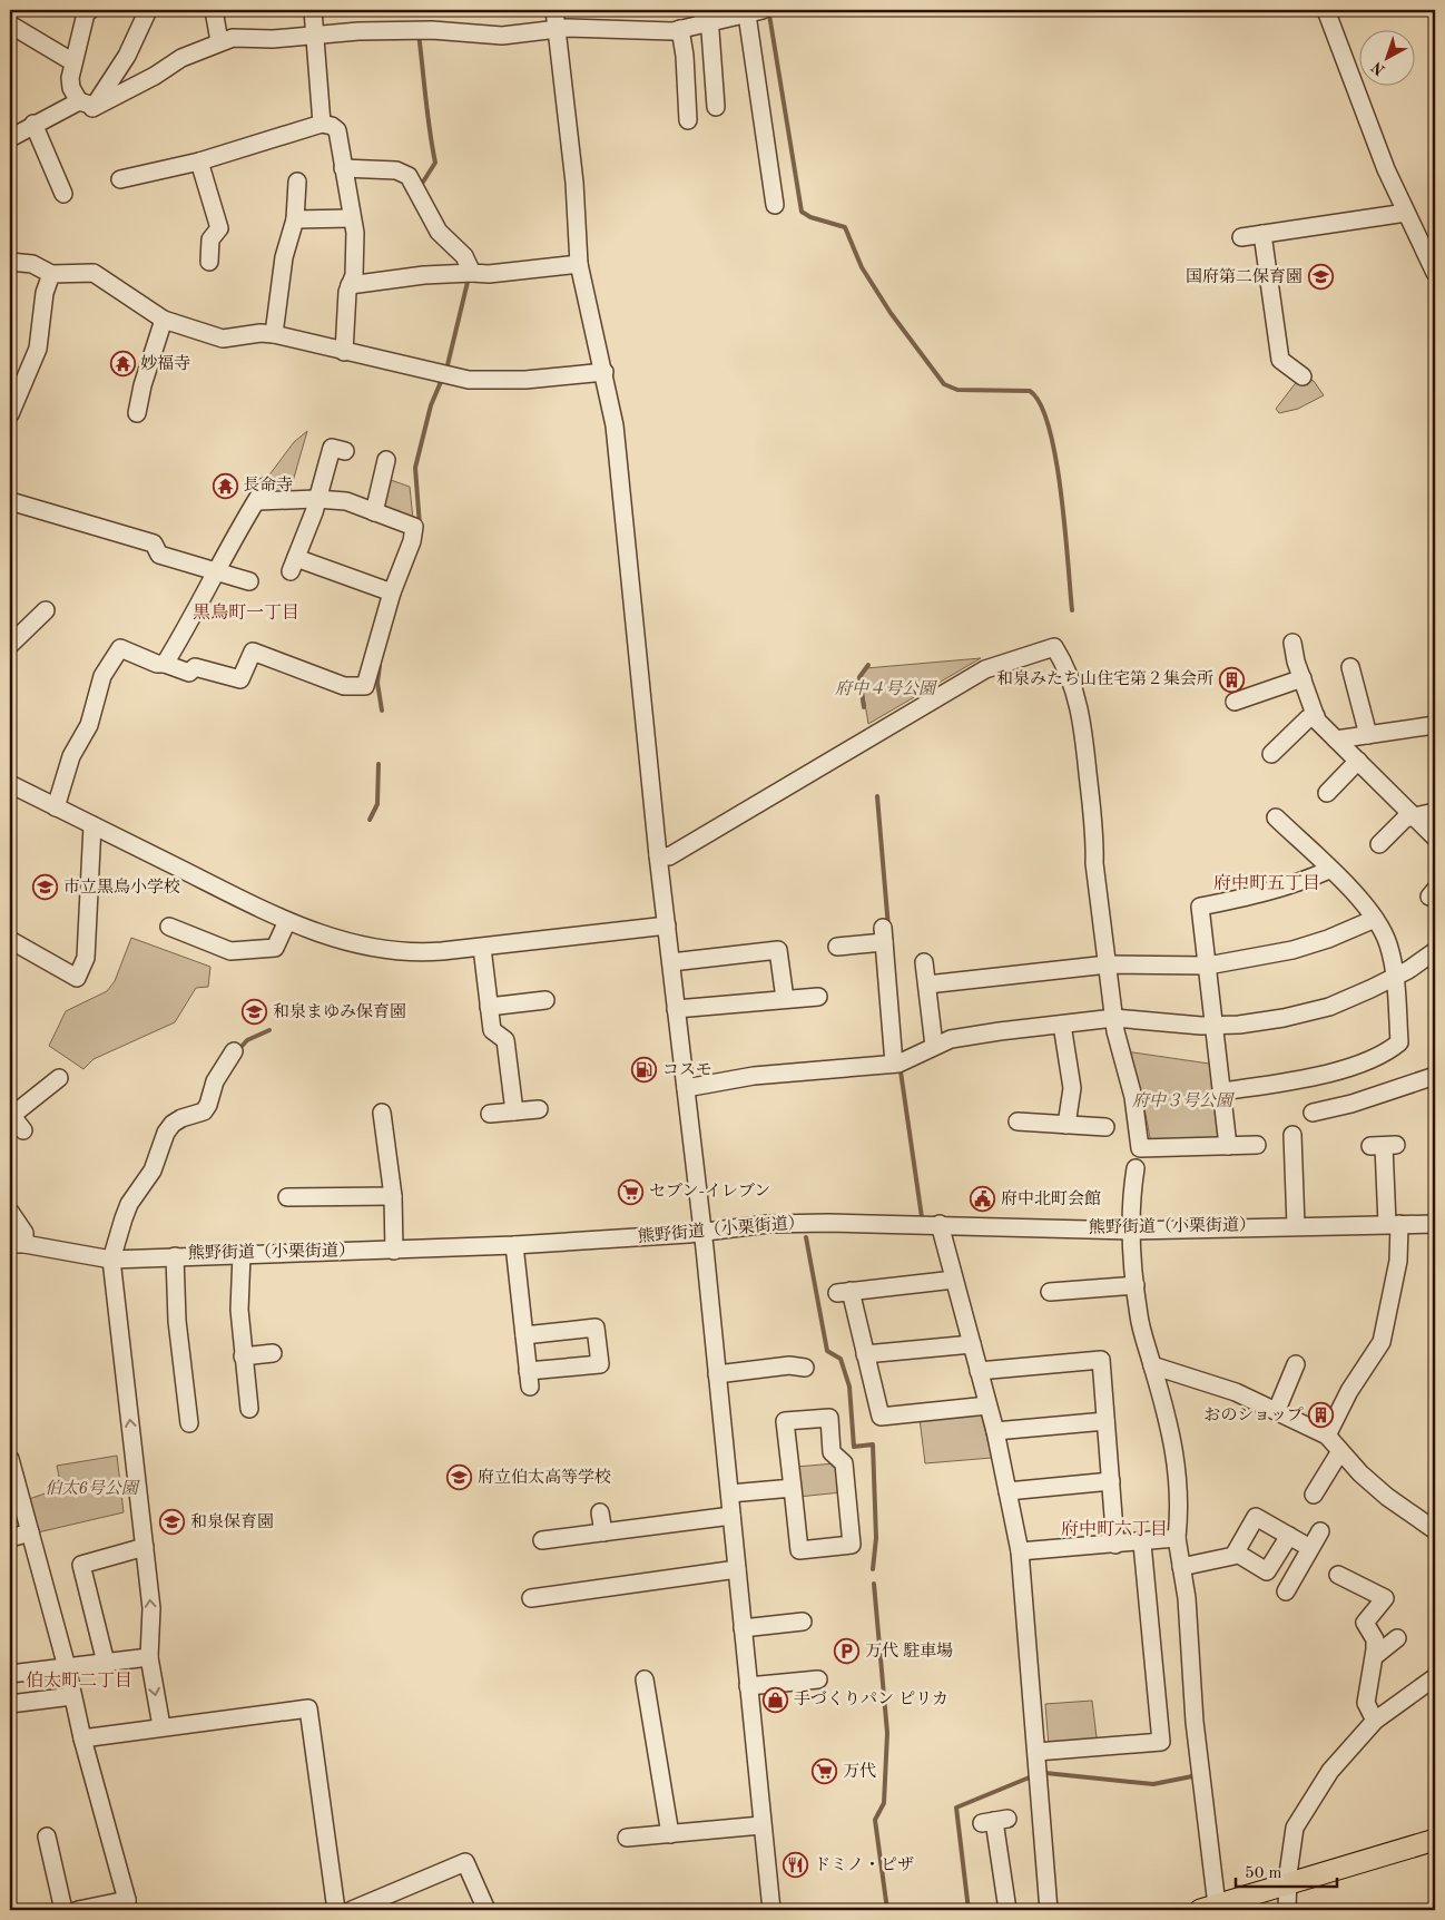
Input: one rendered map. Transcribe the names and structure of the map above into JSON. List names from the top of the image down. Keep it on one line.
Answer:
{"streets":{"street":["熊野街道（小栗街道）"]},"districts":["黒鳥町一丁目","府中町五丁目","府中町六丁目","伯太町二丁目"],"parks":["府中４号公園","府中３号公園","伯太6号公園"],"places":{"school or university":["国府第二保育園","市立黒鳥小学校","和泉まゆみ保育園","府立伯太高等学校","和泉保育園"],"temple":["妙福寺","長命寺"],"building":["和泉みたち山住宅第２集会所","おのショップ"],"fuel station":["コスモ"],"supermarket":["セブン-イレブン","万代"],"public building":["府中北町会館"],"parking":["万代 駐車場"],"shop":["手づくりパン ピリカ"],"restaurant":["ドミノ・ピザ"]},"scale_bar":"50 m","north":"bottom left"}
